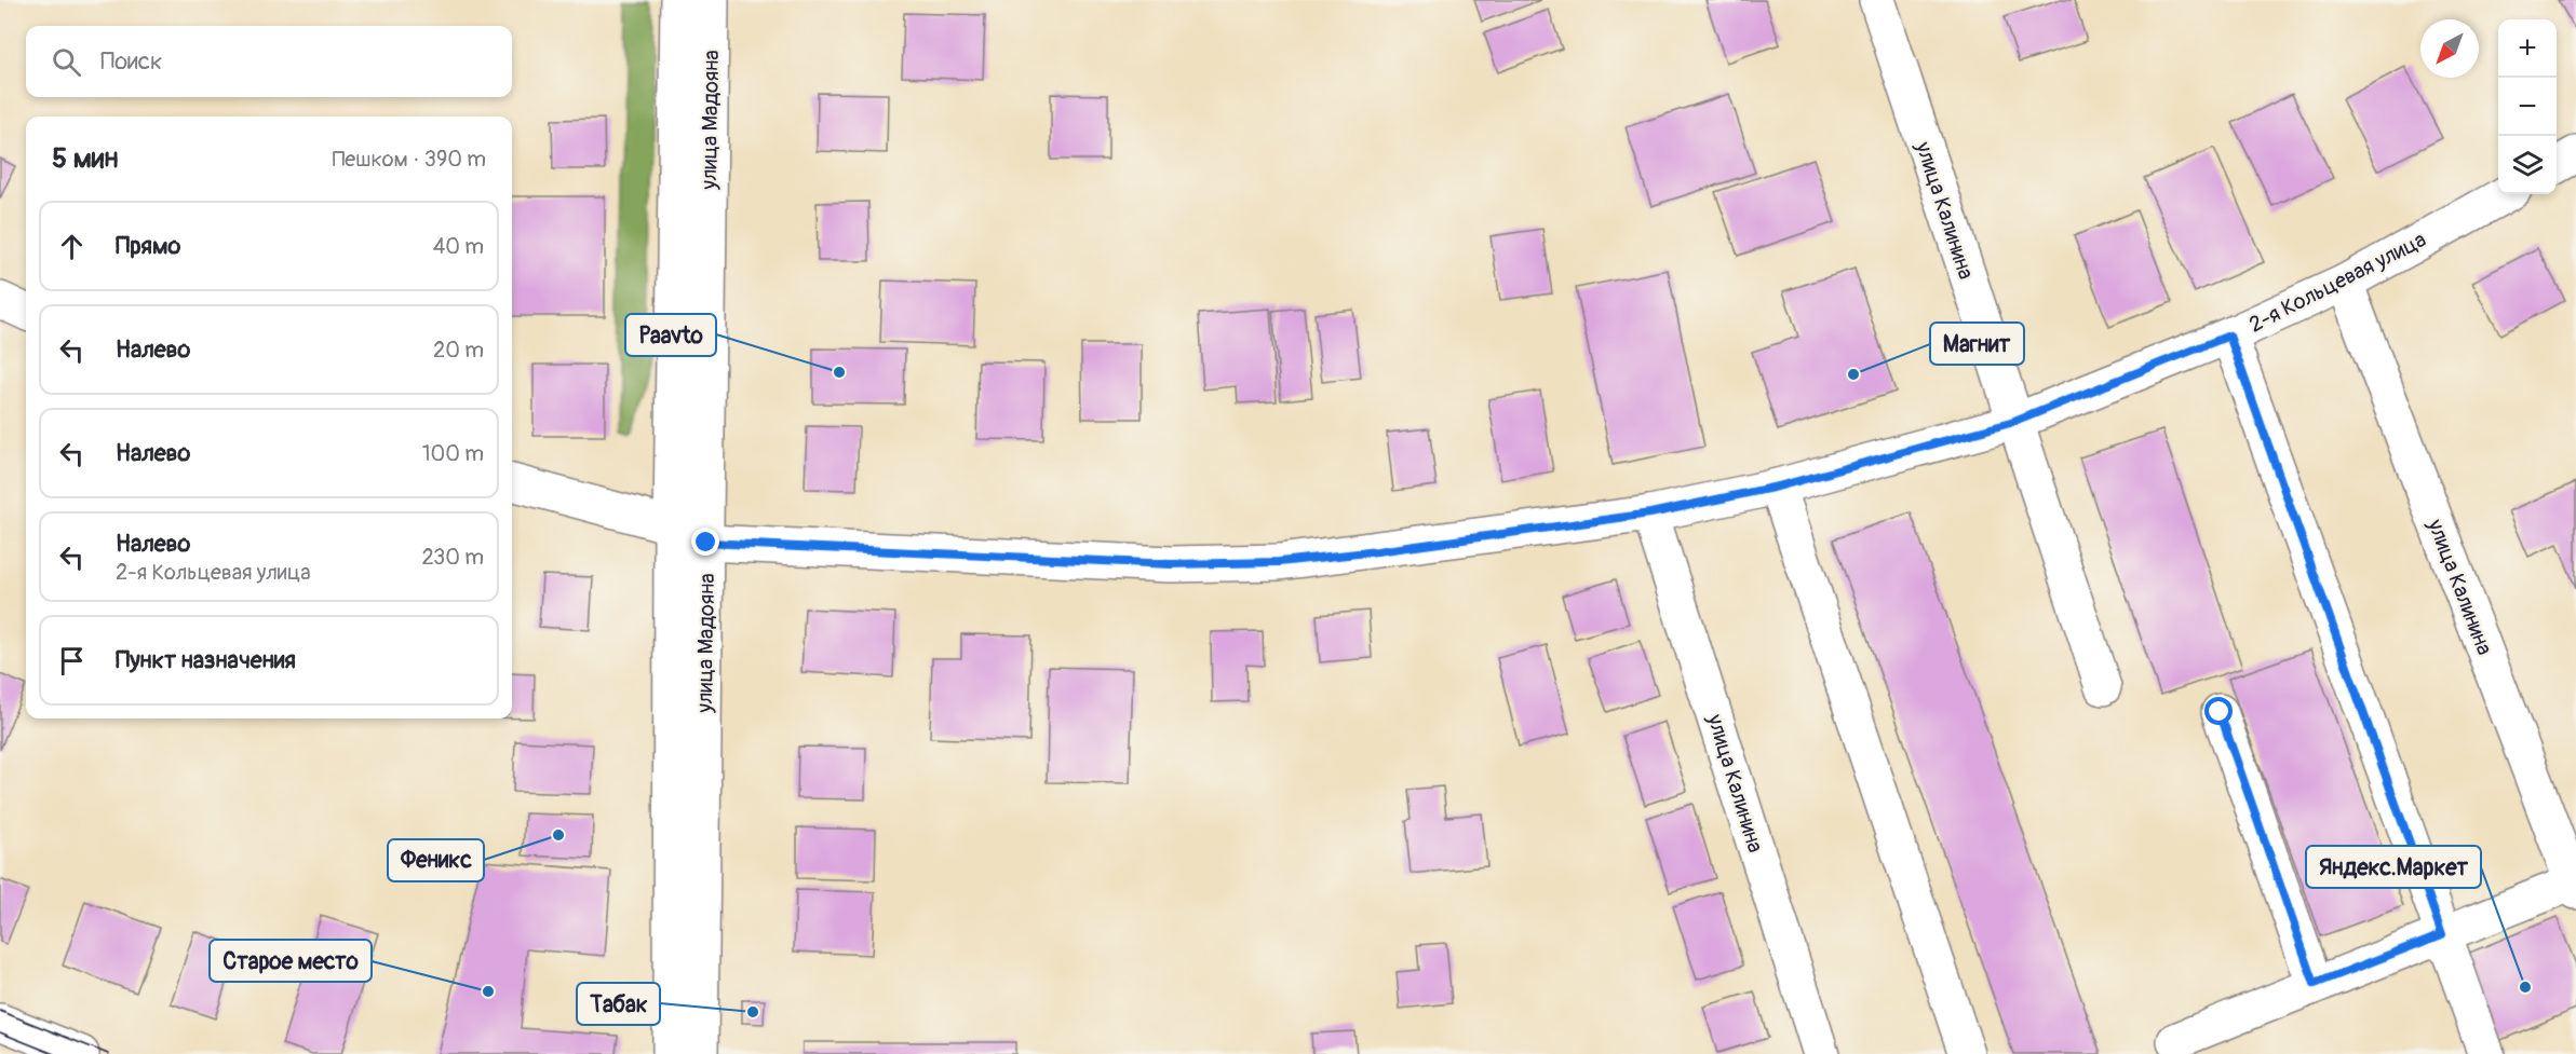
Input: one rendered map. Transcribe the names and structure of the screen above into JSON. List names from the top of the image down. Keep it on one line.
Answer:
{"streets":{"street":["улица Мадояна","улица Калинина","2-я Кольцевая улица"]},"crossings":[["улица Мадояна","2-я Кольцевая улица"],["улица Калинина","2-я Кольцевая улица"]],"places":["Paavto","Магнит","Феникс","Яндекс.Маркет","Старое место","Табак"],"north":"bottom left","page":{"map_buttons":["+","−"],"search":"Поиск","heading":["5 мин","Пешком · 390 m"],"list":[["Прямо","40 m"],["Налево","20 m"],["Налево","100 m"],["Налево","2-я Кольцевая улица","230 m"],"Пункт назначения"]}}
